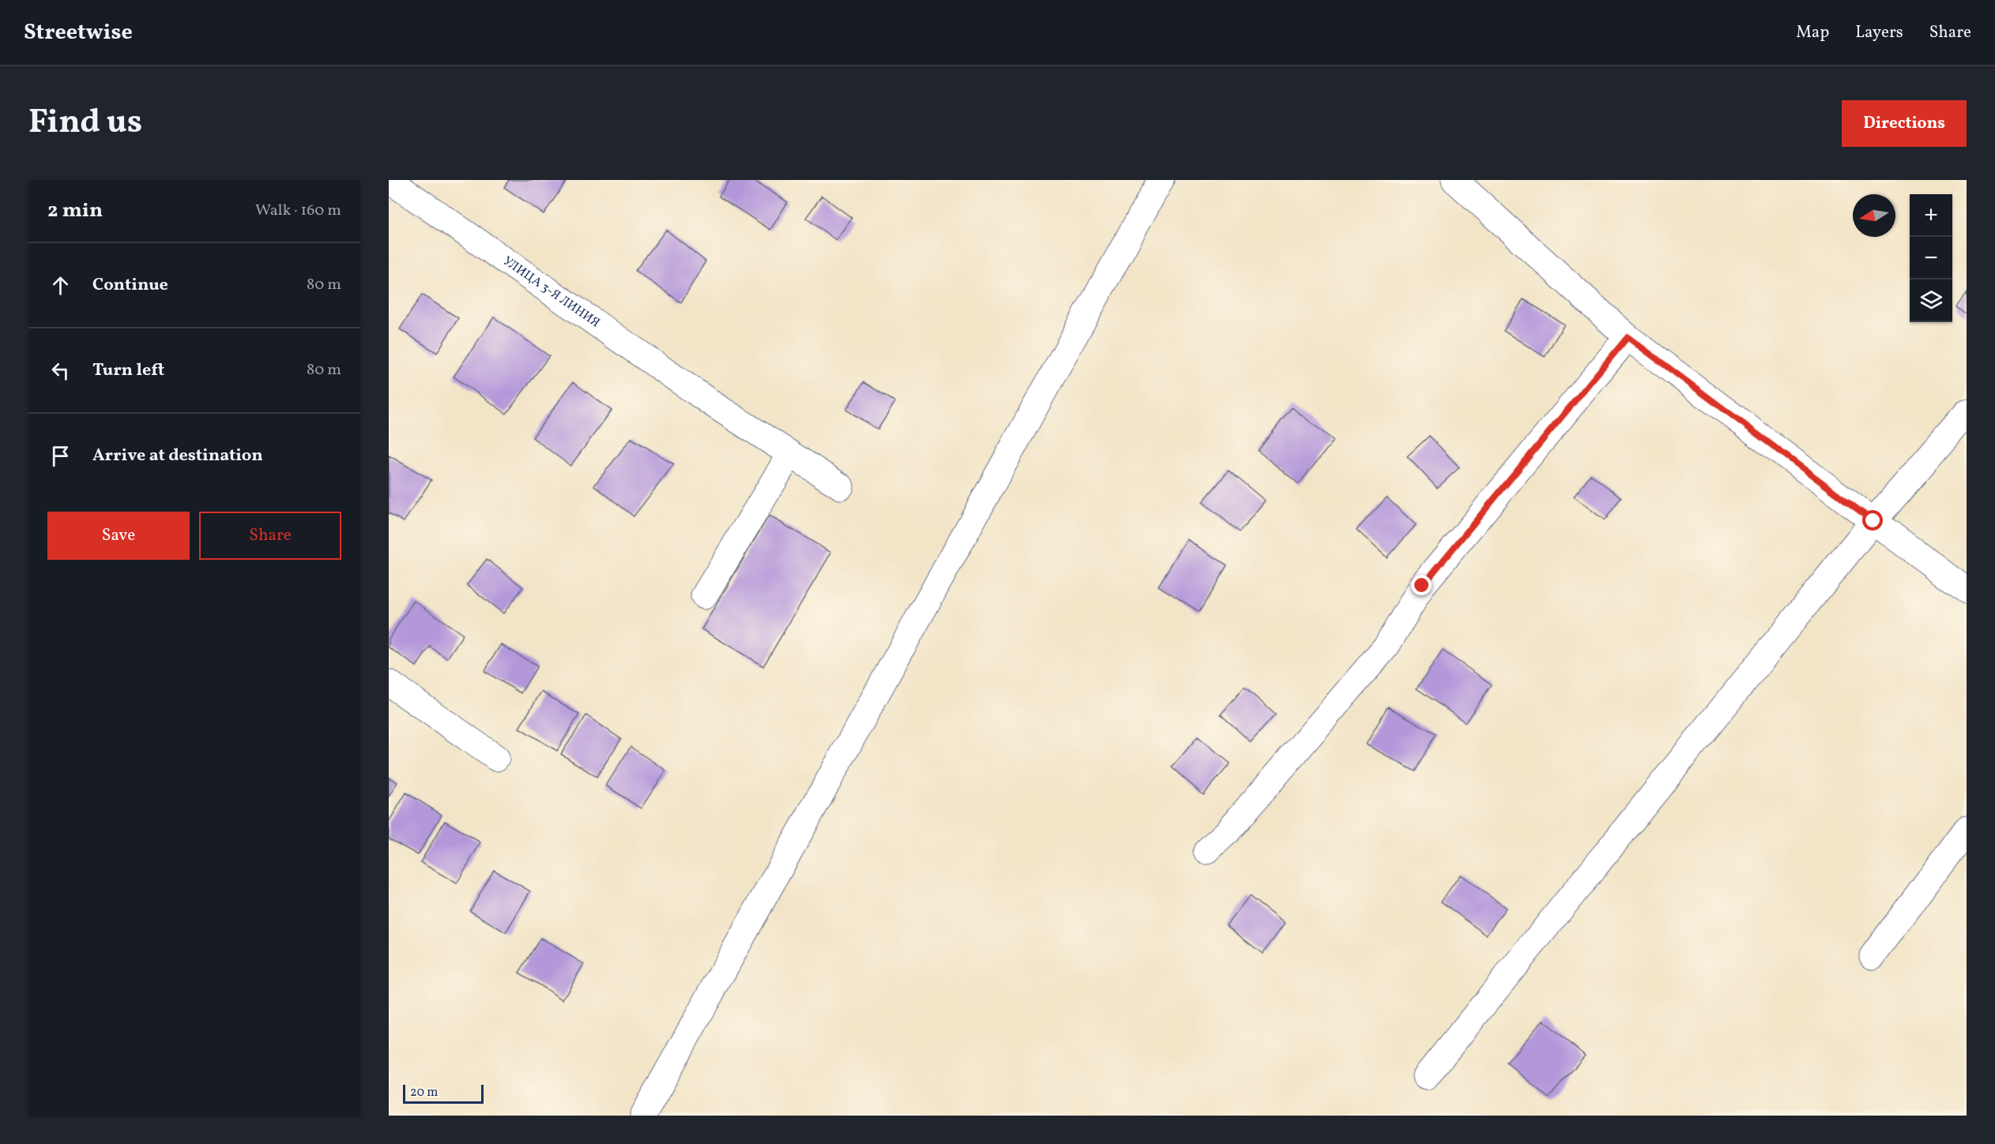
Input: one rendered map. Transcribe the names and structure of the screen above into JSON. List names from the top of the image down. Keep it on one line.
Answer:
{"streets":{"street":["УЛИЦА 3-Я ЛИНИЯ"]},"scale_bar":"20 m","north":"left","page":{"header":"Streetwise","nav":["Map","Layers","Share"],"title":"Find us","buttons":["Directions",["Save","Share"]],"heading":["2 min","Walk · 160 m"],"map_buttons":["+","−"],"list":[["Continue","80 m"],["Turn left","80 m"],"Arrive at destination"],"scale":"20 m"}}
